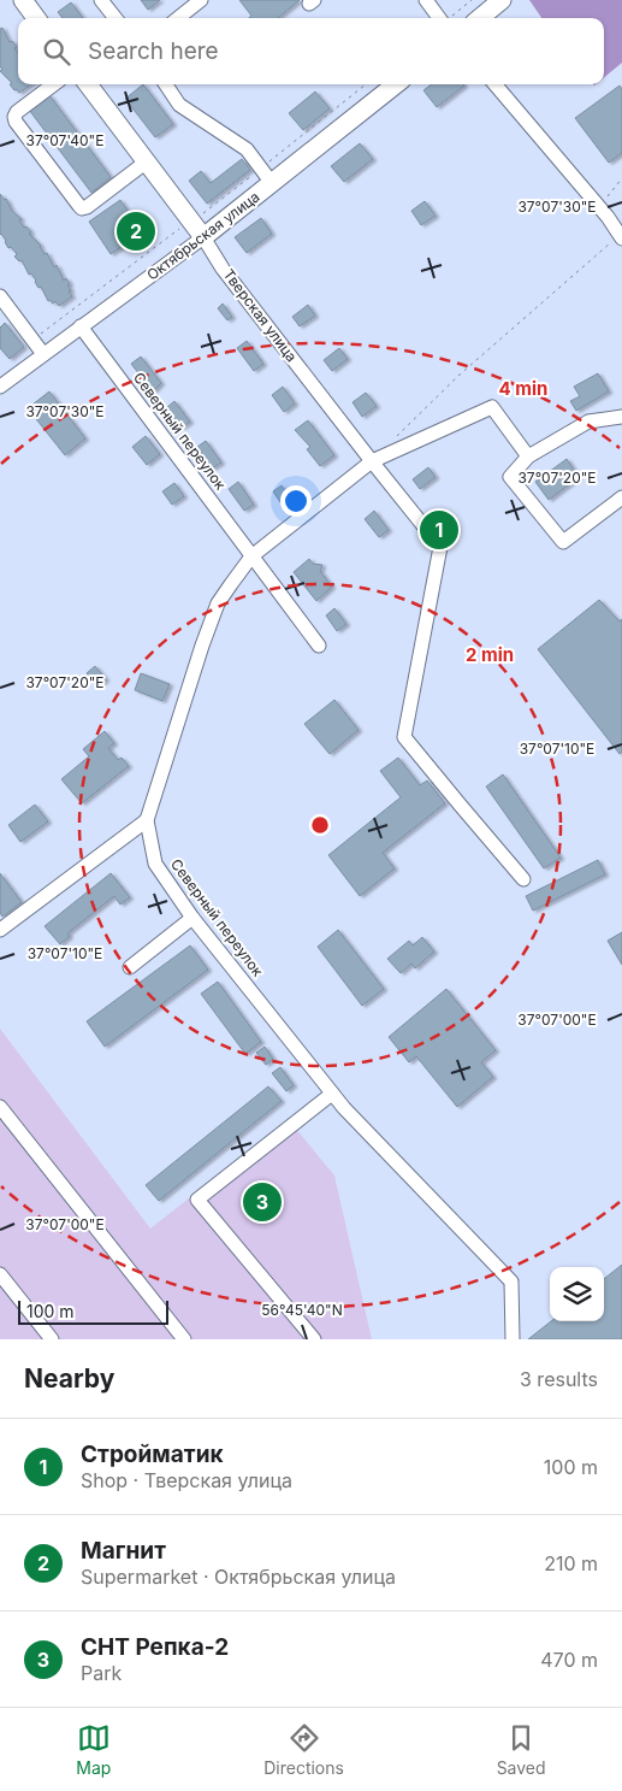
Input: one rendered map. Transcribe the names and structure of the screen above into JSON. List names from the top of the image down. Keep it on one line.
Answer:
{"streets":{"main road":["Октябрьская улица","Тверская улица"],"street":["Северный переулок"]},"crossings":[["Октябрьская улица","Тверская улица"],["Октябрьская улица","Северный переулок"]],"scale_bar":"100 m","page":{"search":"Search here","pins":["2","1","3"],"scale":"100 m","heading":["Nearby","3 results"],"list":[{"mark":"1","name":"Стройматик","note":"Shop · Тверская улица","value":"100 m"},{"mark":"2","name":"Магнит","note":"Supermarket · Октябрьская улица","value":"210 m"},{"mark":"3","name":"СНТ Репка-2","note":"Park","value":"470 m"}],"nav":["Map","Directions","Saved"]},"coordinates":["37°07'40\"E","37°07'30\"E","37°07'20\"E","37°07'10\"E","37°07'00\"E","56°45'40\"N"],"rings":["4 min","2 min"]}
